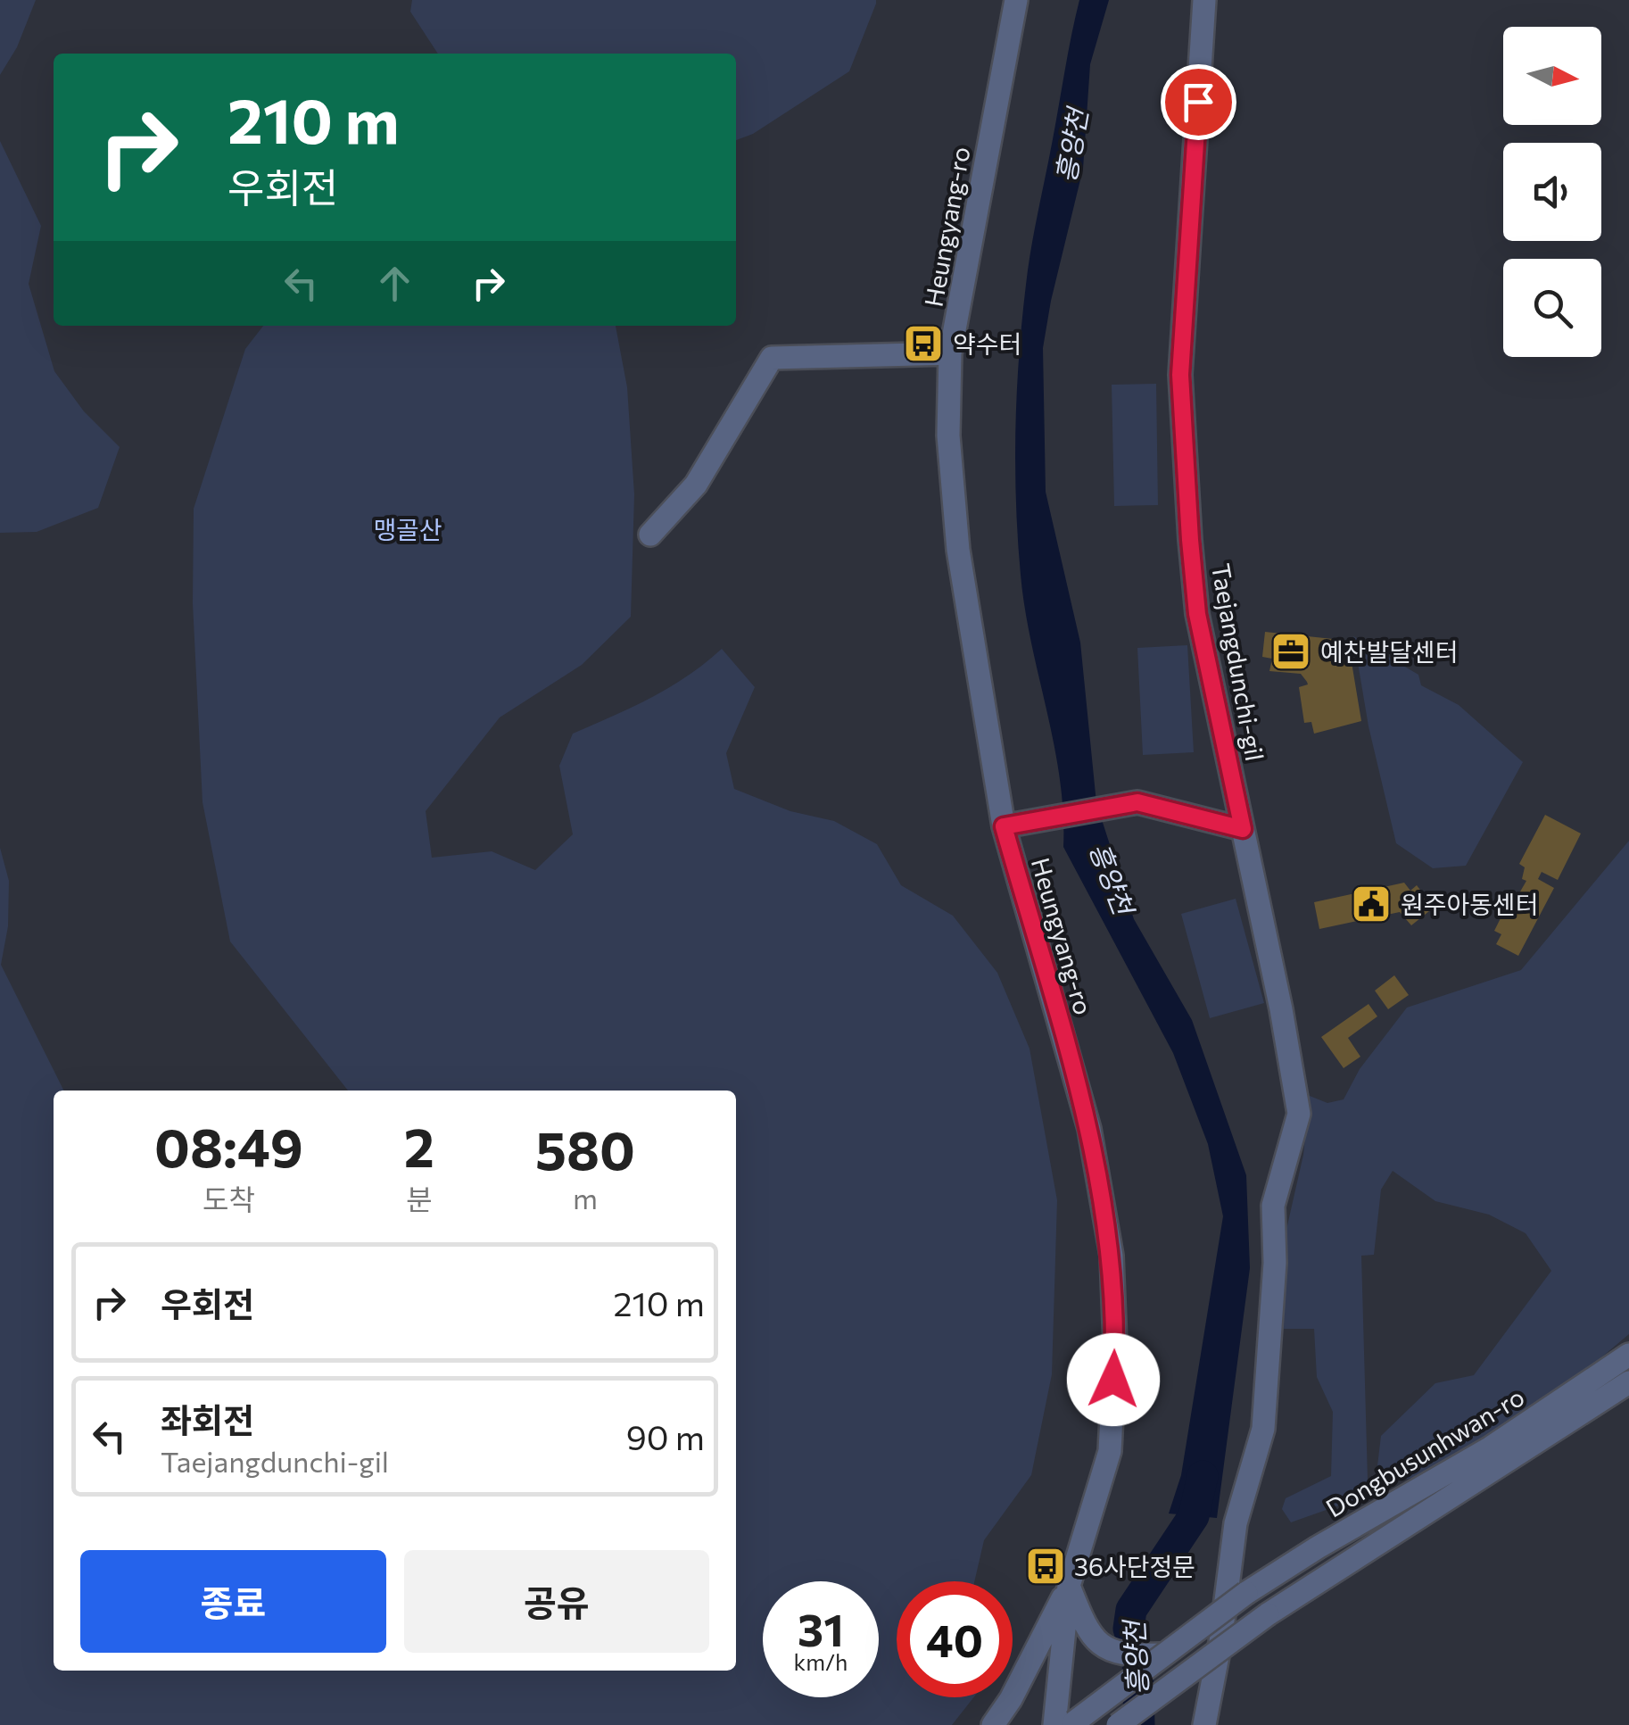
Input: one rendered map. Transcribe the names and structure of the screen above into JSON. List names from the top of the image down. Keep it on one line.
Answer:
{"streets":{"street":["Heungyang-ro","Taejangdunchi-gil","Dongbusunhwan-ro"]},"crossings":[["Heungyang-ro","Dongbusunhwan-ro"]],"water":["흥양천"],"parks":["맹골산"],"places":{"bus stop":["약수터","36사단정문"],"office":["예찬발달센터"],"public building":["원주아동센터"]},"north":"right","page":{"turn":["210 m","우회전"],"eta":["08:49","도착","2","분","580","m"],"list":[{"name":"우회전","value":"210 m"},{"name":"좌회전","note":"Taejangdunchi-gil","value":"90 m"}],"buttons":["종료","공유"],"speed":"31 km/h","limit":"40"}}
